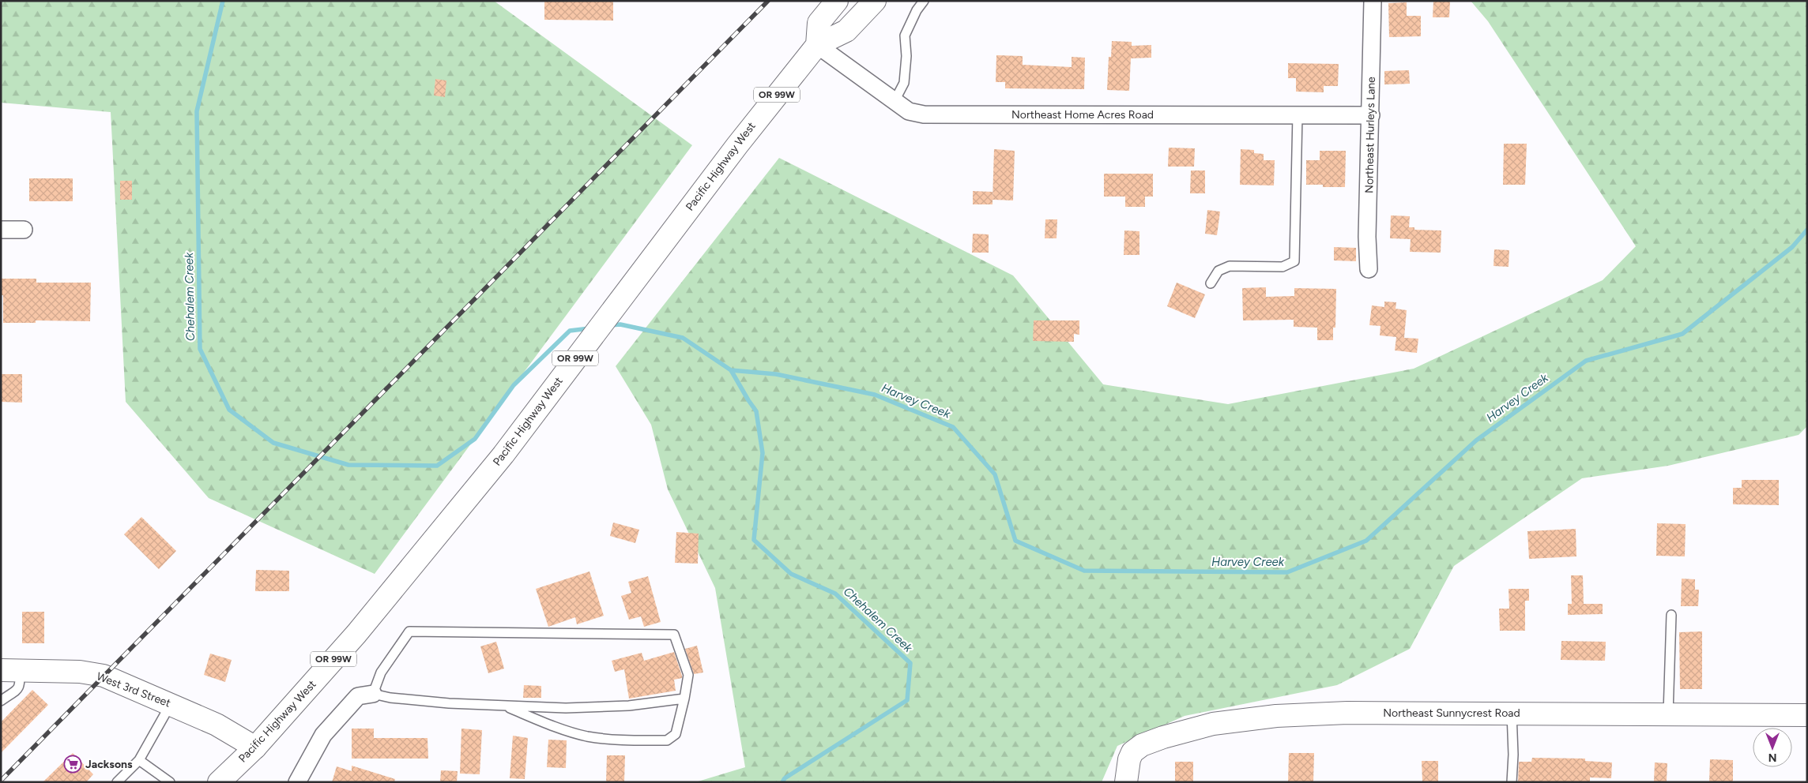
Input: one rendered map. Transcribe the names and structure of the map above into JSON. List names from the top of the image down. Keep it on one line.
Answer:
{"streets":{"main road":["OR 99W","Pacific Highway West","West 3rd Street","Northeast Sunnycrest Road"],"street":["Northeast Home Acres Road","Northeast Hurleys Lane"]},"crossings":[["Northeast Home Acres Road","Northeast Hurleys Lane"],["Northeast Home Acres Road","Pacific Highway West"],["Pacific Highway West","West 3rd Street"]],"water":["Chehalem Creek","Harvey Creek"],"places":{"supermarket":["Jacksons"]},"north":"bottom"}
